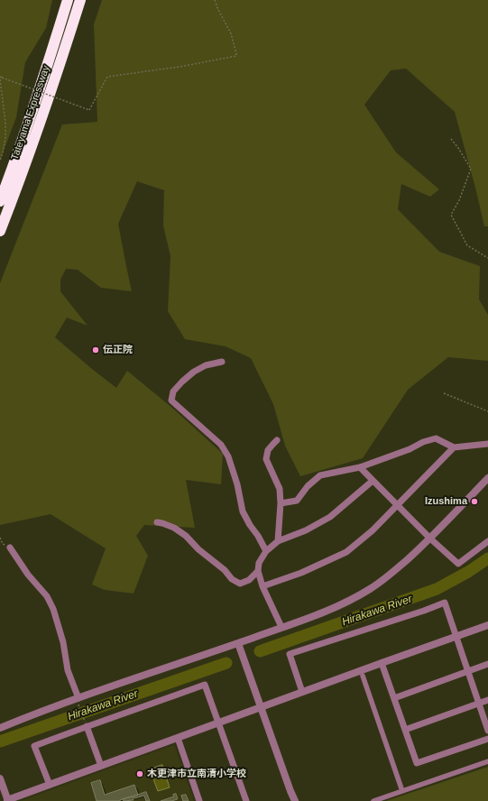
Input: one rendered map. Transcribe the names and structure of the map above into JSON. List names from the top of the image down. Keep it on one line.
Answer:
{"streets":{"highway":["Tateyama Expressway"]},"water":["Hirakawa River"],"places":["伝正院","Izushima","木更津市立南清小学校"]}
